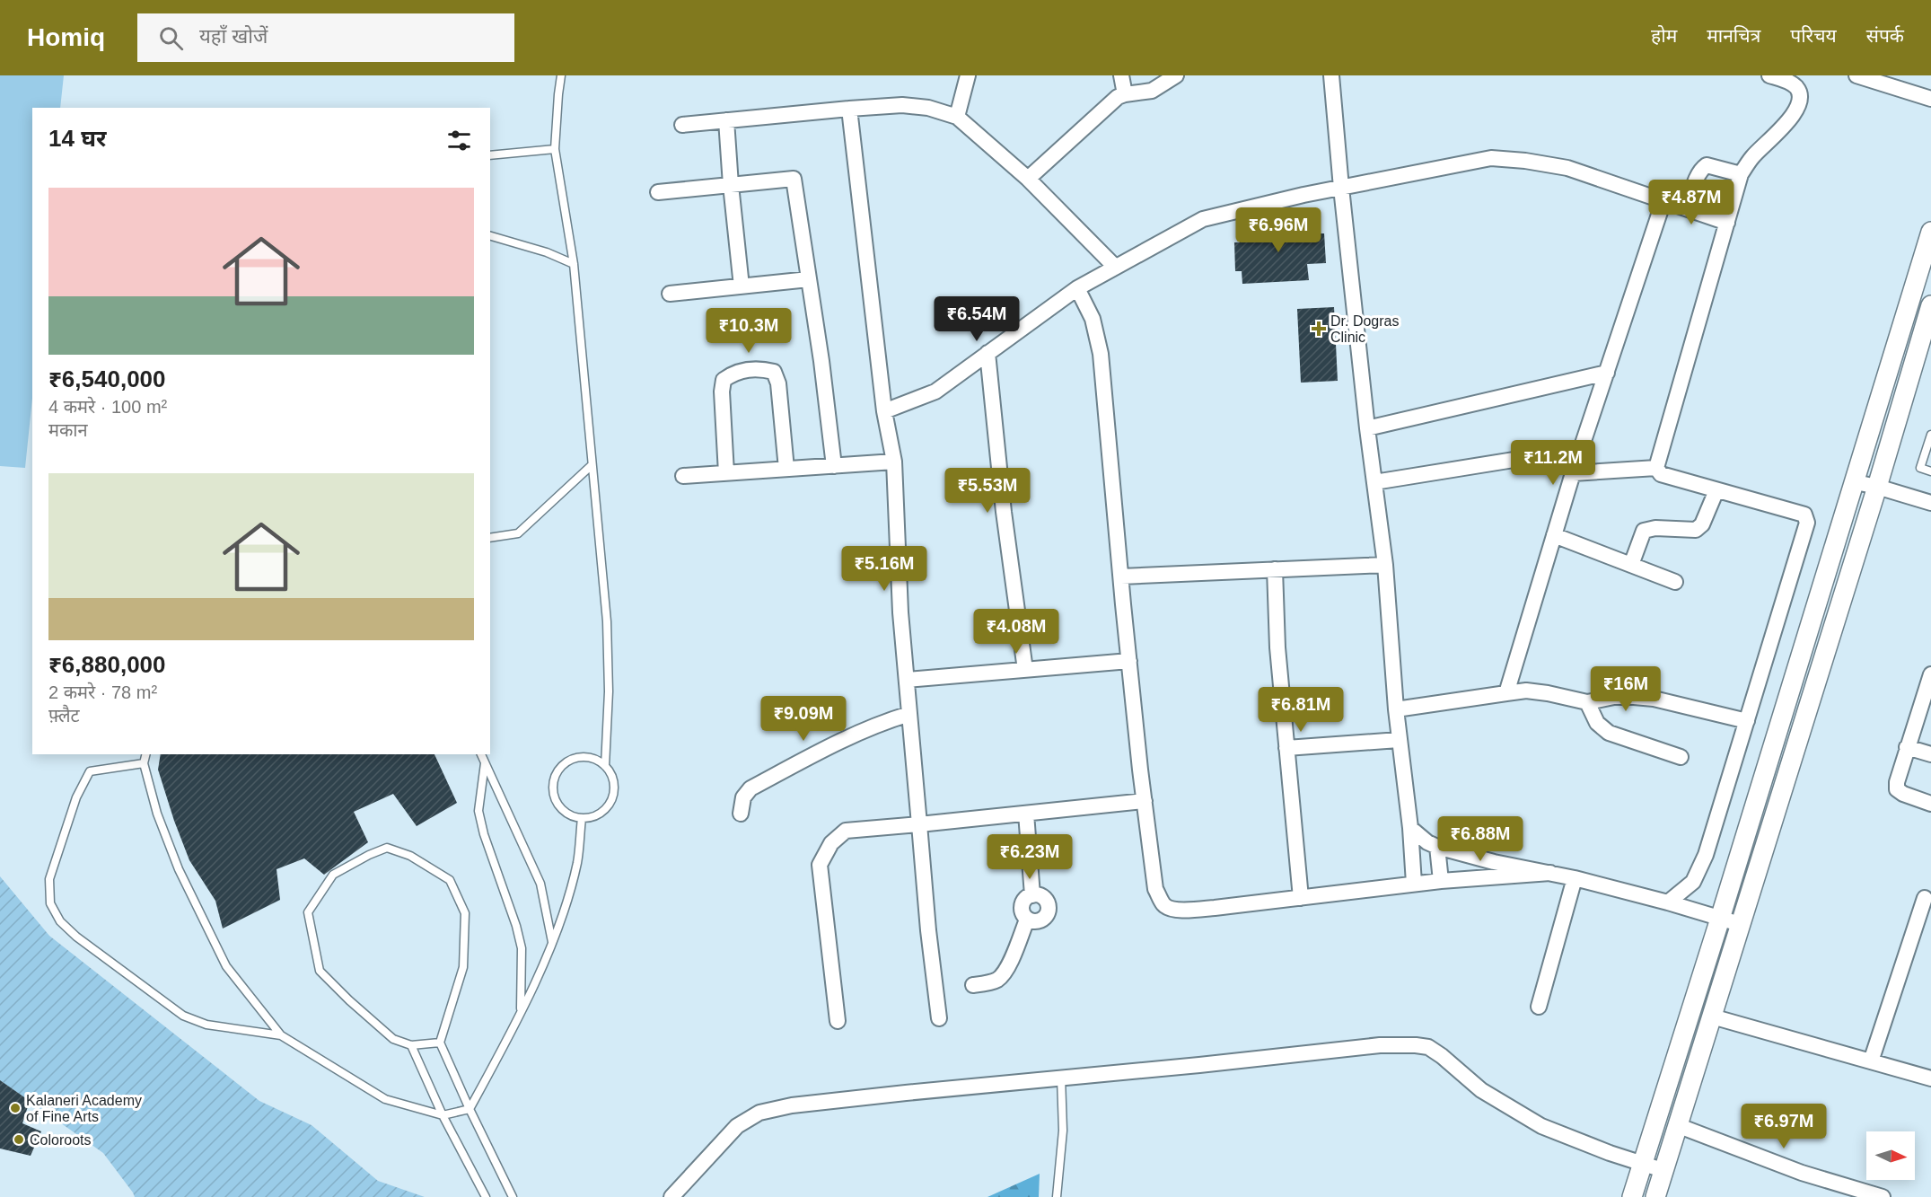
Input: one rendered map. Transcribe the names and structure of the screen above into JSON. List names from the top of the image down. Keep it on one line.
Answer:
{"places":{"health":["Dr. Dogras Clinic"],"other":["Kalaneri Academy of Fine Arts","Coloroots"]},"north":"right","page":{"header":"Homiq","search":"यहाँ खोजें","nav":["होम","मानचित्र","परिचय","संपर्क"],"heading":"14 घर","list":[{"name":"₹6,540,000","note":"4 कमरे · 100 m² · मकान"},{"name":"₹6,880,000","note":"2 कमरे · 78 m² · फ़्लैट"}],"price":["₹4.87M","₹6.96M","₹6.54M","₹10.3M","₹11.2M","₹5.53M","₹5.16M","₹4.08M","₹16M","₹6.81M","₹9.09M","₹6.88M","₹6.23M","₹6.97M"]}}
